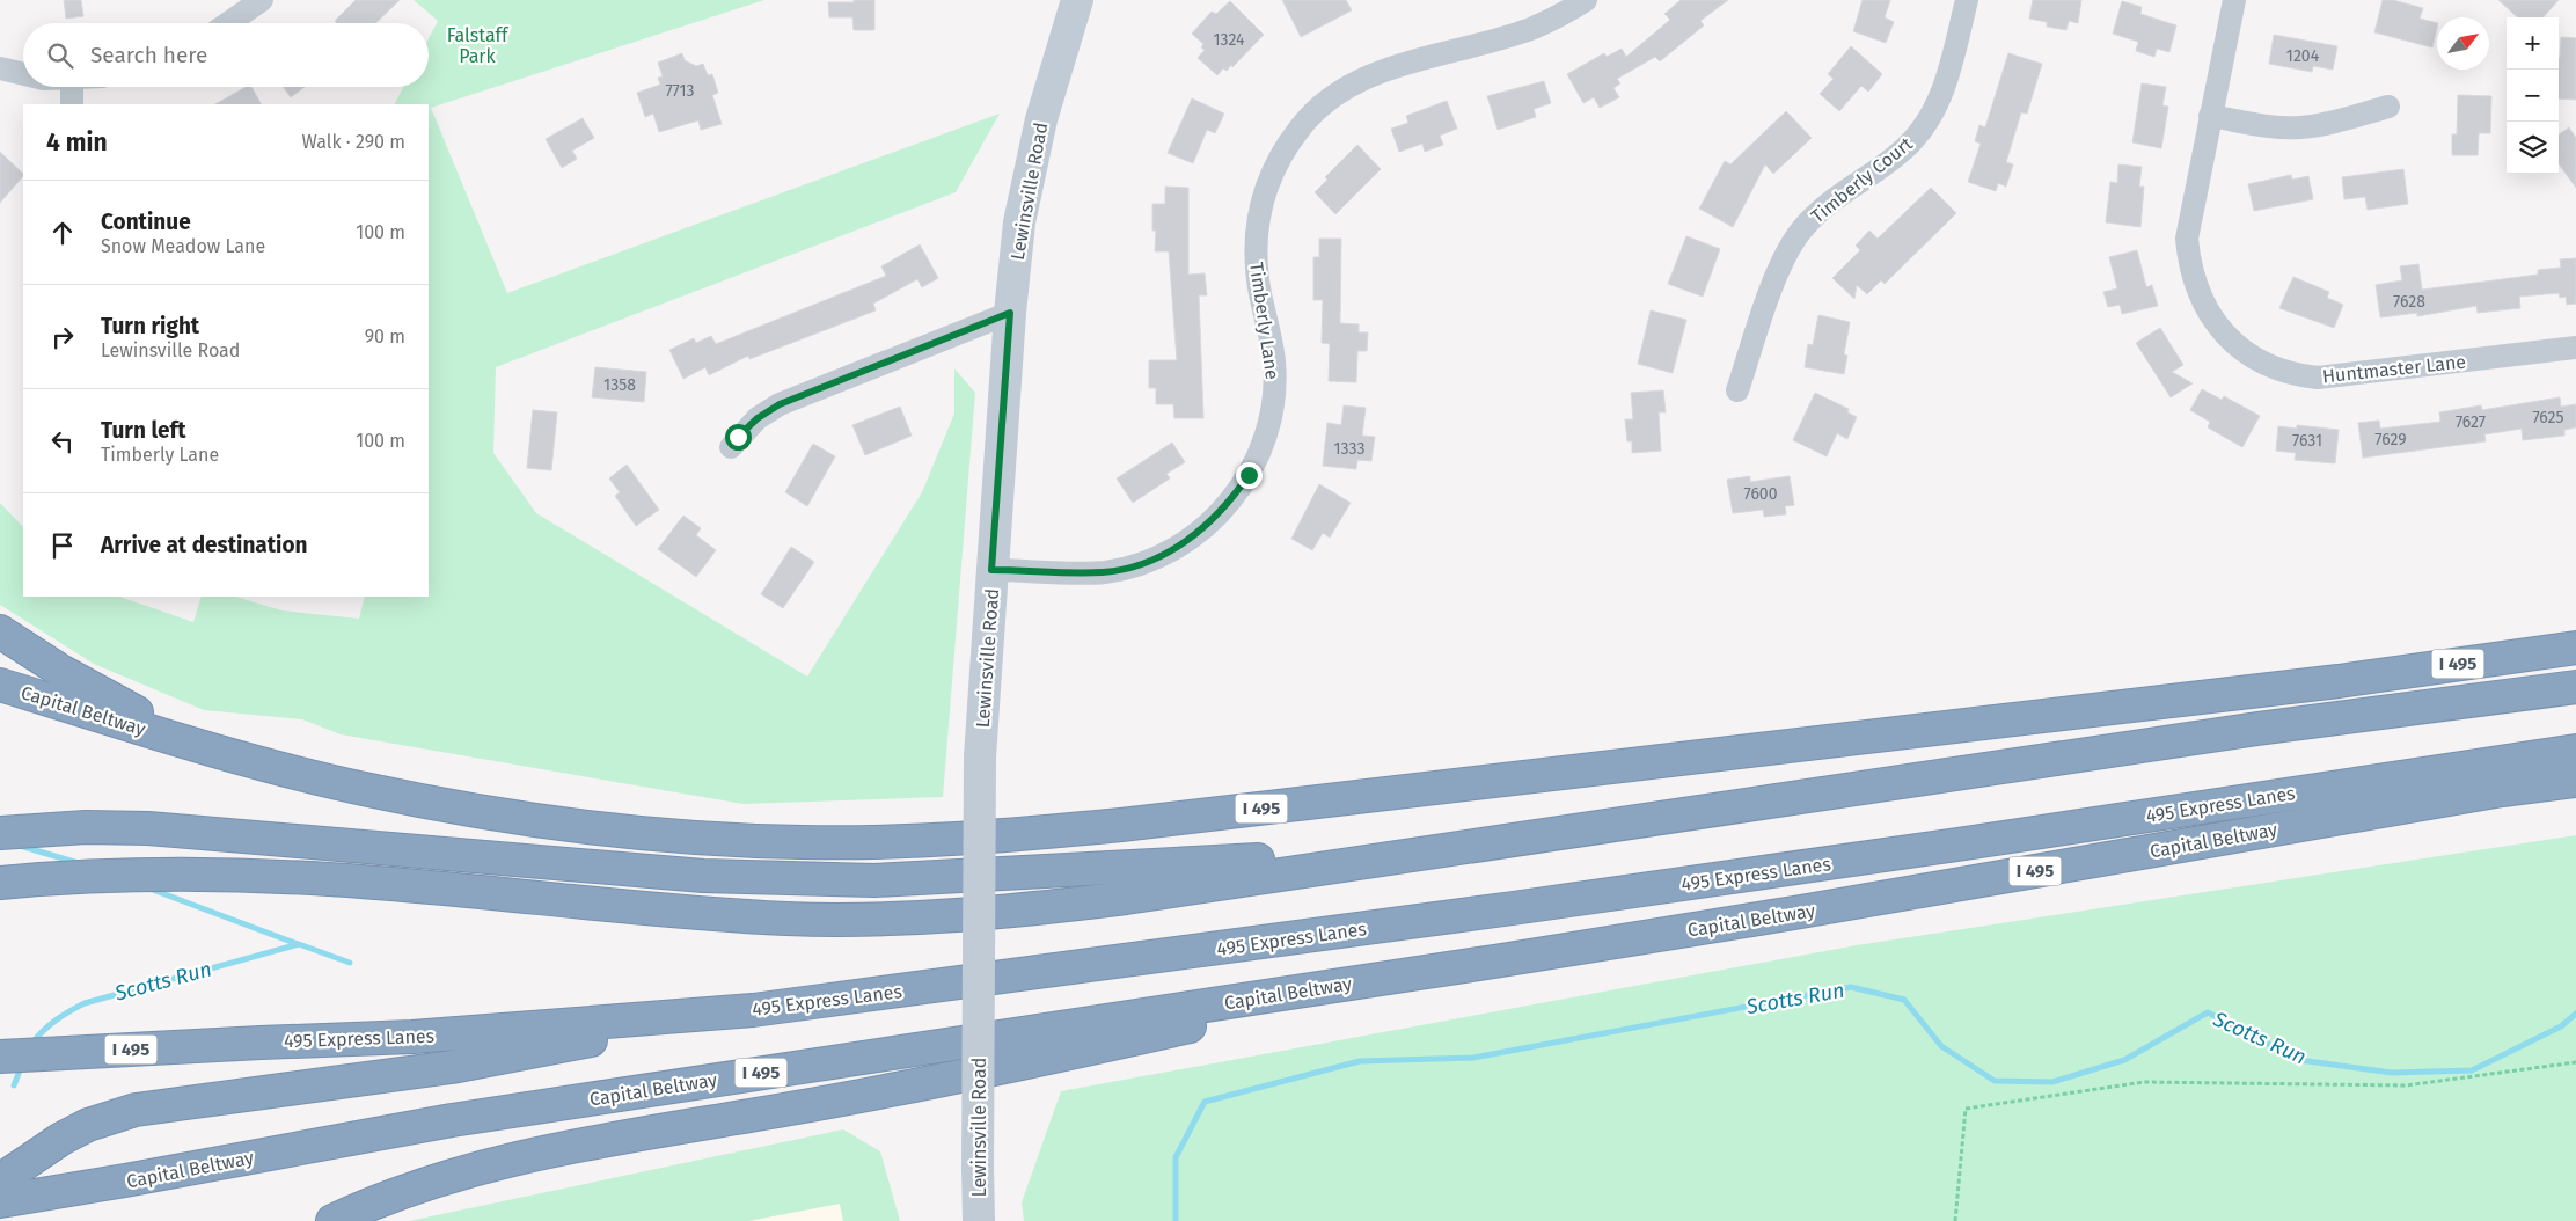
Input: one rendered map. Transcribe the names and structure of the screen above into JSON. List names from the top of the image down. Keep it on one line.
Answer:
{"streets":{"highway":["I 495","Capital Beltway","495 Express Lanes"],"main road":["Lewinsville Road"],"street":["Timberly Court","Timberly Lane","Huntmaster Lane"]},"crossings":[["Lewinsville Road","Timberly Lane"]],"water":["Scotts Run"],"parks":["Falstaff Park"],"house_numbers":["1324","1204","7713","7628","1358","7625","7627","7629","7631","1333","7600"],"north":"top right","page":{"map_buttons":["+","−"],"search":"Search here","heading":["4 min","Walk · 290 m"],"list":[["Continue","Snow Meadow Lane","100 m"],["Turn right","Lewinsville Road","90 m"],["Turn left","Timberly Lane","100 m"],"Arrive at destination"]}}
